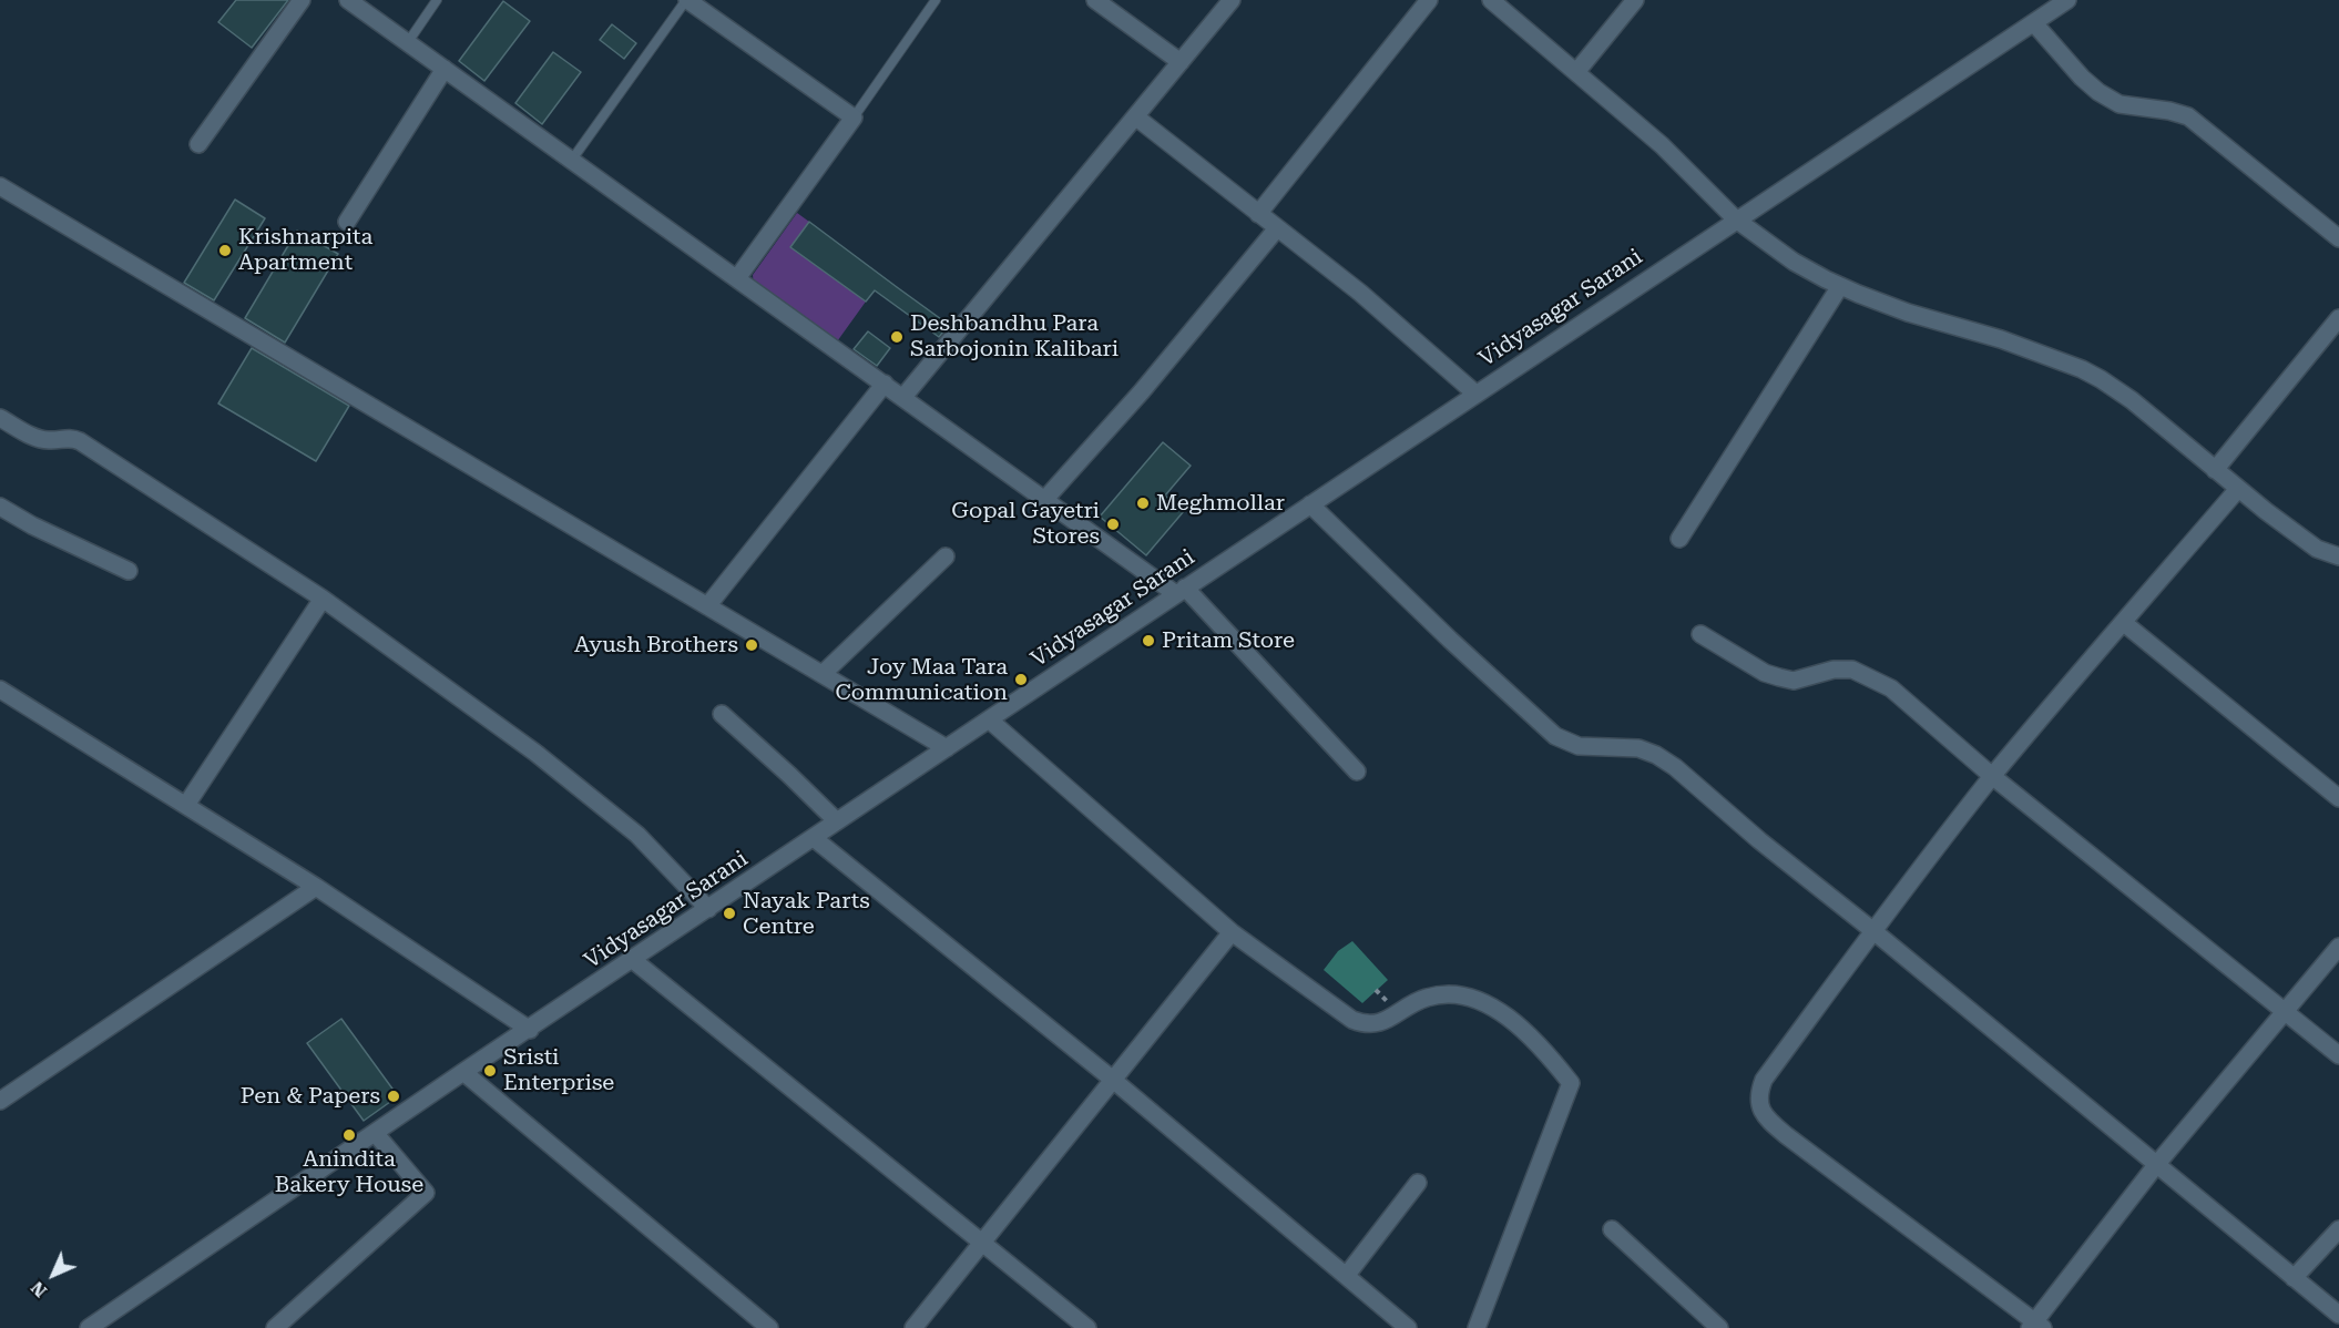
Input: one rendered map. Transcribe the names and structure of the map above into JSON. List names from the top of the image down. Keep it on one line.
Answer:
{"streets":{"street":["Vidyasagar Sarani"]},"places":["Krishnarpita Apartment","Deshbandhu Para Sarbojonin Kalibari","Meghmollar","Gopal Gayetri Stores","Pritam Store","Ayush Brothers","Joy Maa Tara Communication","Nayak Parts Centre","Sristi Enterprise","Pen & Papers","Anindita Bakery House"],"north":"bottom left"}
